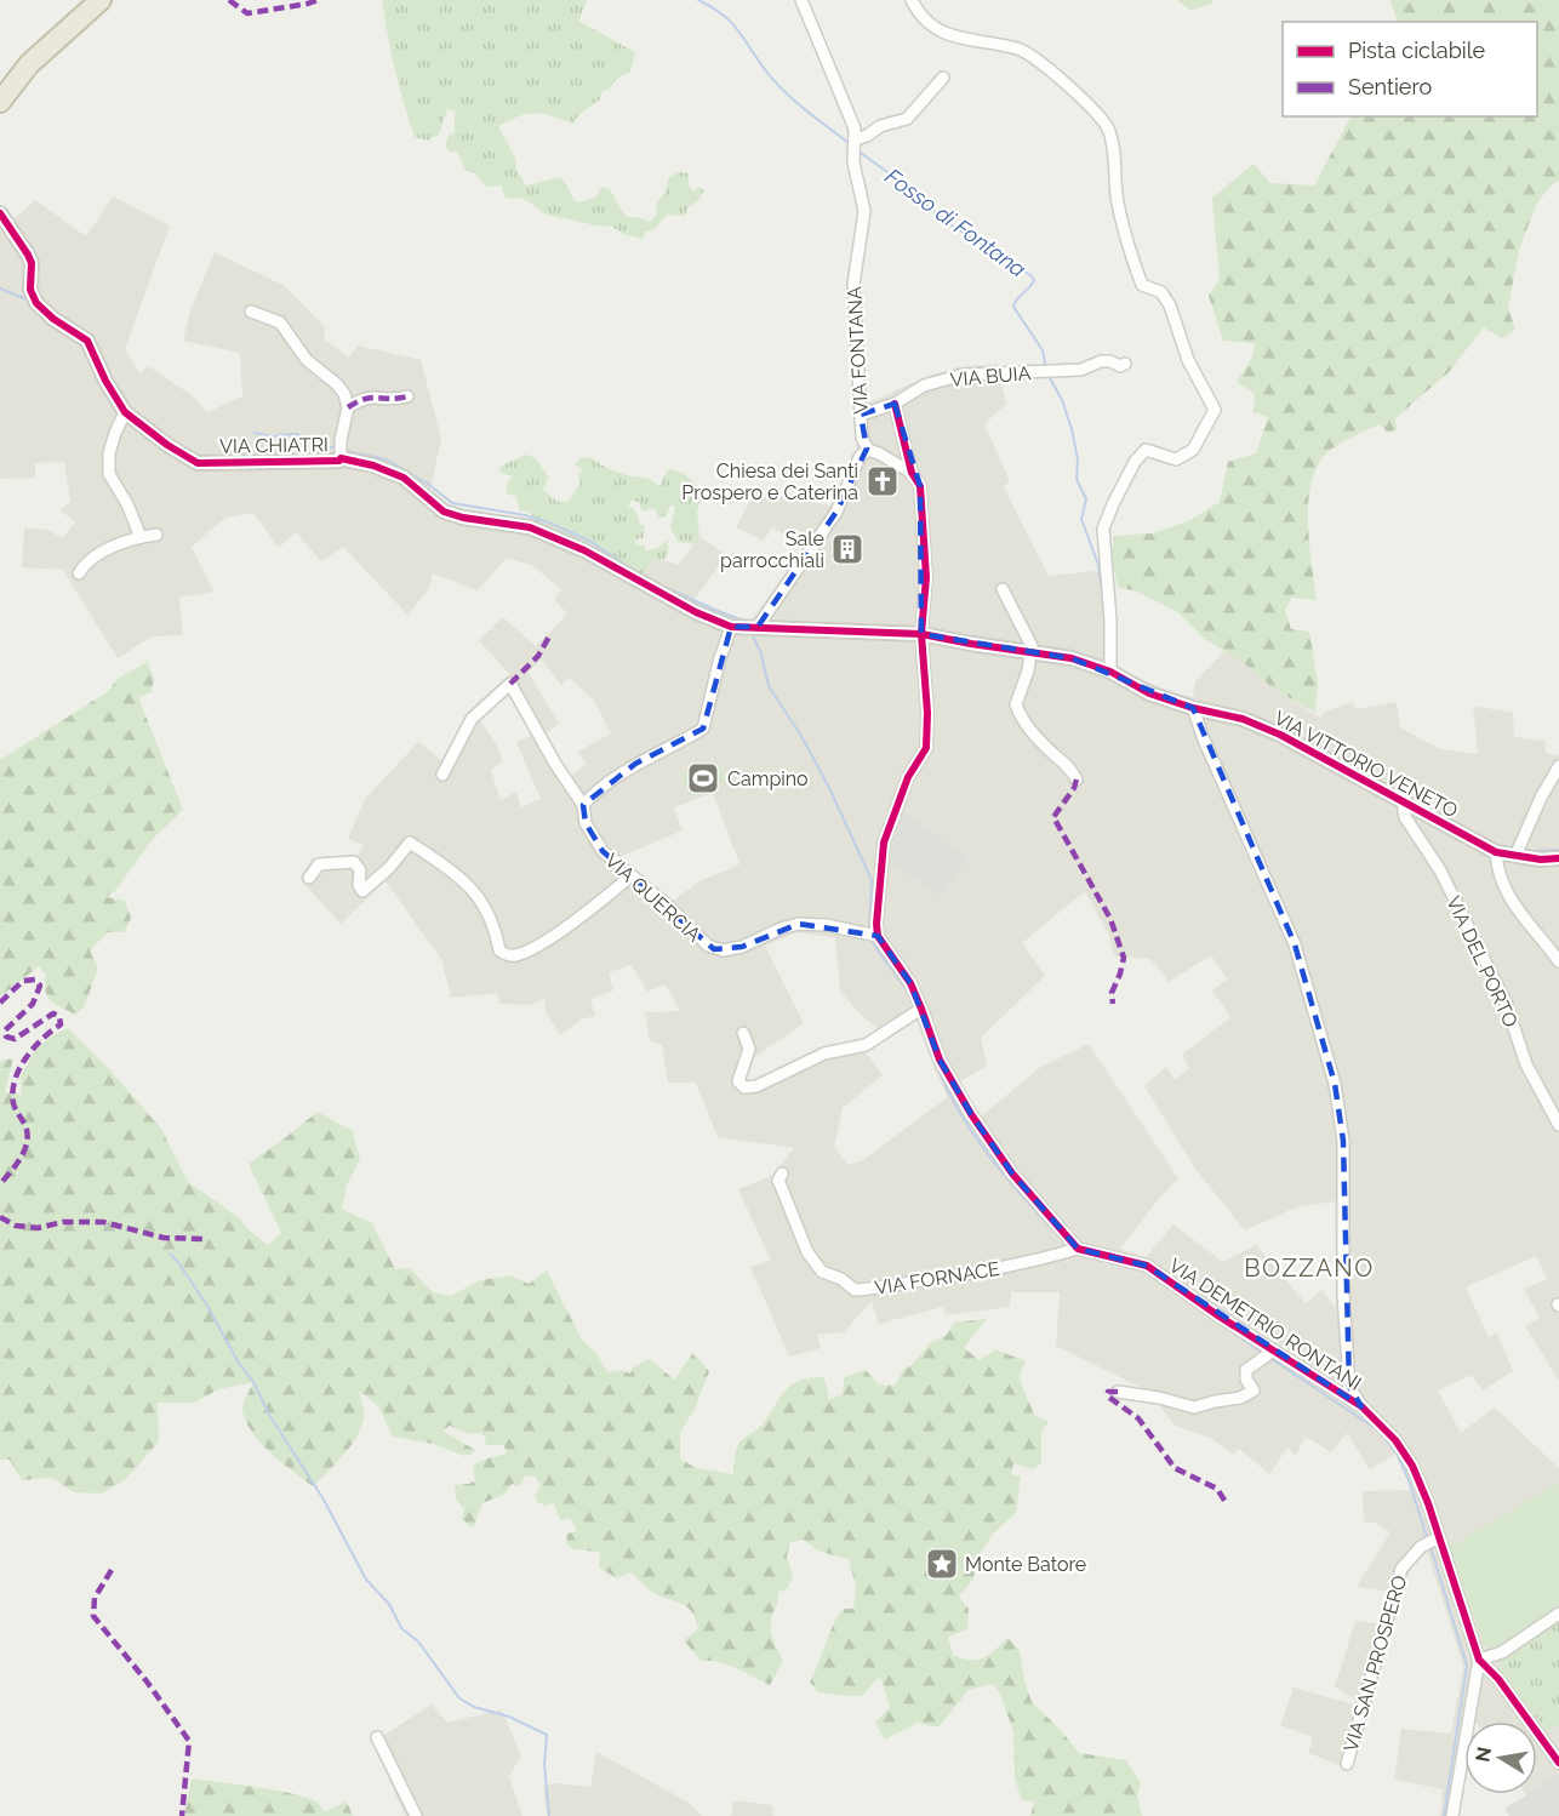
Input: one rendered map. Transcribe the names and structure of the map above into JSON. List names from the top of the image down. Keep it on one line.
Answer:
{"streets":{"street":["VIA FONTANA","VIA BUIA","VIA CHIATRI","VIA VITTORIO VENETO","VIA QUERCIA","VIA DEL PORTO","VIA FORNACE","VIA DEMETRIO RONTANI","VIA SAN PROSPERO"]},"crossings":[["VIA FONTANA","VIA BUIA"],["VIA FONTANA","VIA VITTORIO VENETO"],["VIA CHIATRI","VIA VITTORIO VENETO"],["VIA VITTORIO VENETO","VIA DEL PORTO"],["VIA FORNACE","VIA DEMETRIO RONTANI"],["VIA DEMETRIO RONTANI","VIA SAN PROSPERO"]],"districts":["BOZZANO"],"water":["Fosso di Fontana"],"places":{"church":["Chiesa dei Santi Prospero e Caterina"],"building":["Sale parrocchiali"],"sports":["Campino"],"place":["Monte Batore"]},"legend":["Pista ciclabile","Sentiero"],"north":"left"}
